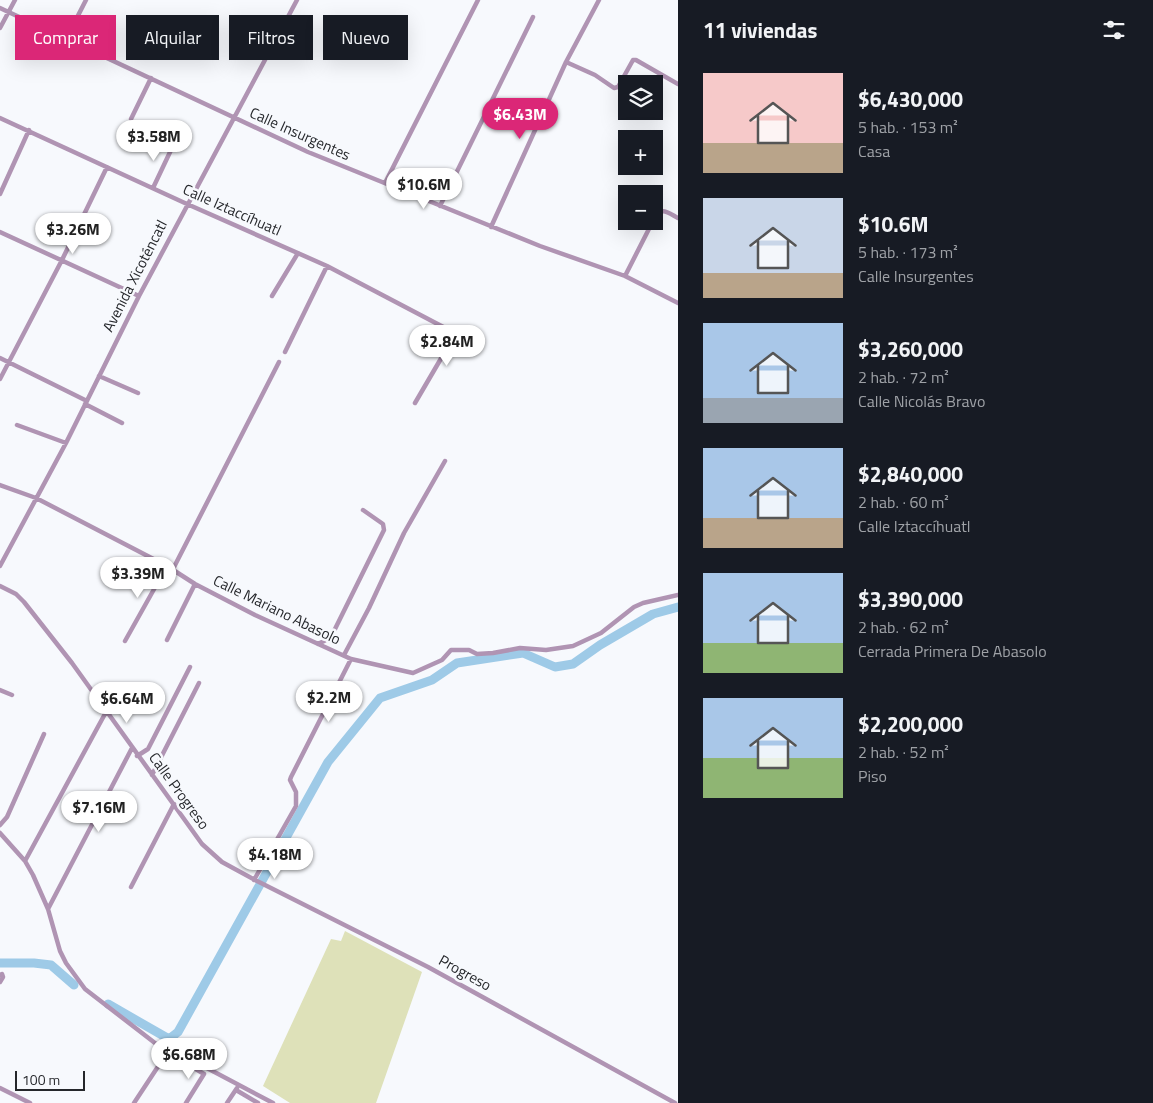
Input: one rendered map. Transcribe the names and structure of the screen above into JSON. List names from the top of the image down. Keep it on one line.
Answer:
{"streets":{"street":["Calle Insurgentes","Calle Iztaccíhuatl","Avenida Xicoténcatl","Calle Mariano Abasolo","Calle Progreso","Progreso"]},"crossings":[["Calle Insurgentes","Avenida Xicoténcatl"],["Calle Iztaccíhuatl","Avenida Xicoténcatl"],["Avenida Xicoténcatl","Calle Mariano Abasolo"],["Calle Progreso","Progreso"]],"scale_bar":"100 m","page":{"heading":"11 viviendas","chip":["Comprar","Alquilar","Filtros","Nuevo"],"list":[{"name":"$6,430,000","note":"5 hab. · 153 m² · Casa"},{"name":"$10.6M","note":"5 hab. · 173 m² · Calle Insurgentes"},{"name":"$3,260,000","note":"2 hab. · 72 m² · Calle Nicolás Bravo"},{"name":"$2,840,000","note":"2 hab. · 60 m² · Calle Iztaccíhuatl"},{"name":"$3,390,000","note":"2 hab. · 62 m² · Cerrada Primera De Abasolo"},{"name":"$2,200,000","note":"2 hab. · 52 m² · Piso"}],"map_buttons":["+","−"],"price":["$6.43M","$3.58M","$10.6M","$3.26M","$2.84M","$3.39M","$2.2M","$6.64M","$7.16M","$4.18M","$6.68M"],"scale":"100 m"}}
